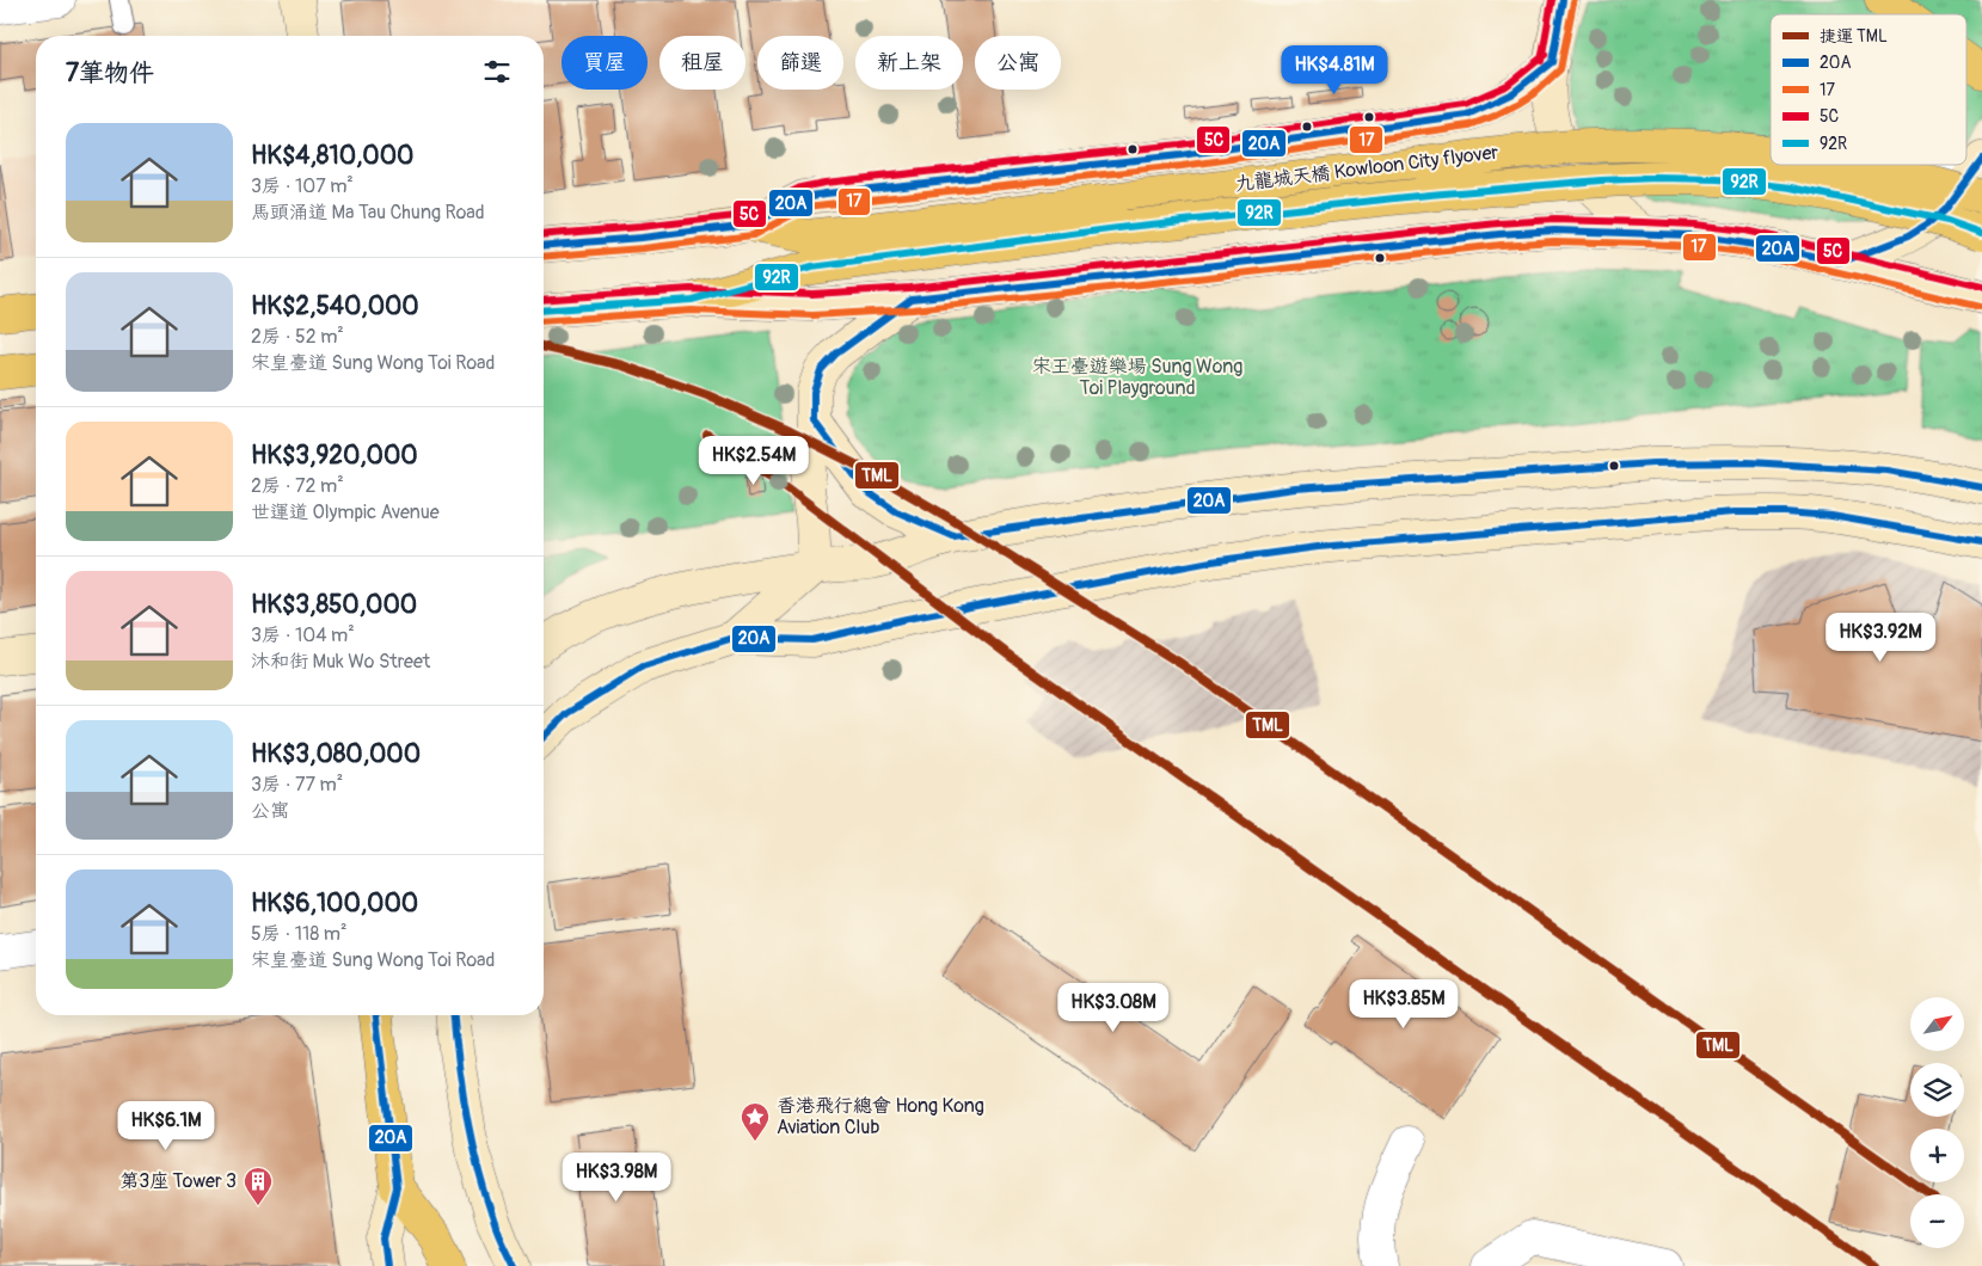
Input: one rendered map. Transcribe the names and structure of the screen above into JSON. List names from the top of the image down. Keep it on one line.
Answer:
{"streets":{"main road":["九龍城天橋 Kowloon City flyover"]},"parks":["宋王臺遊樂場 Sung Wong Toi Playground"],"places":{"place":["香港飛行總會 Hong Kong Aviation Club"],"building":["第3座 Tower 3"]},"lines":["transit line 20A","transit line 5C","transit line 17","transit line 92R","metro line TML"],"legend":["捷運 TML","20A","17","5C","92R"],"north":"top right","page":{"chip":["買屋","租屋","篩選","新上架","公寓"],"heading":"7筆物件","price":["HK$4.81M","HK$2.54M","HK$3.92M","HK$3.85M","HK$3.08M","HK$6.1M","HK$3.98M"],"list":[{"name":"HK$4,810,000","note":"3房 · 107 m² · 馬頭涌道 Ma Tau Chung Road"},{"name":"HK$2,540,000","note":"2房 · 52 m² · 宋皇臺道 Sung Wong Toi Road"},{"name":"HK$3,920,000","note":"2房 · 72 m² · 世運道 Olympic Avenue"},{"name":"HK$3,850,000","note":"3房 · 104 m² · 沐和街 Muk Wo Street"},{"name":"HK$3,080,000","note":"3房 · 77 m² · 公寓"},{"name":"HK$6,100,000","note":"5房 · 118 m² · 宋皇臺道 Sung Wong Toi Road"}],"map_buttons":["+","−"]}}
